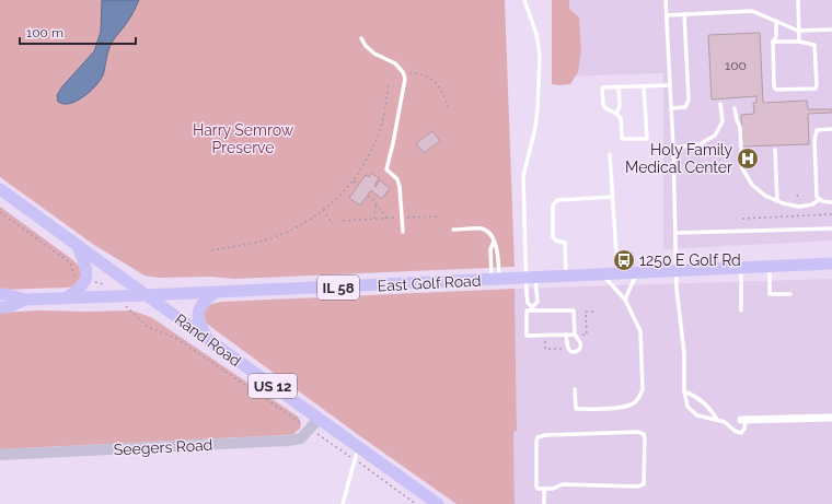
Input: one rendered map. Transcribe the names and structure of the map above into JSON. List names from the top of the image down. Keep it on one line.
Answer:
{"streets":{"main road":["East Golf Road","IL 58","Rand Road","US 12"],"street":["Seegers Road"]},"crossings":[["East Golf Road","Rand Road"],["Rand Road","Seegers Road"]],"parks":["Harry Semrow Preserve"],"places":{"hospital":["Holy Family Medical Center"],"bus stop":["1250 E Golf Rd"]},"house_numbers":["100"],"scale_bar":"100 m"}
